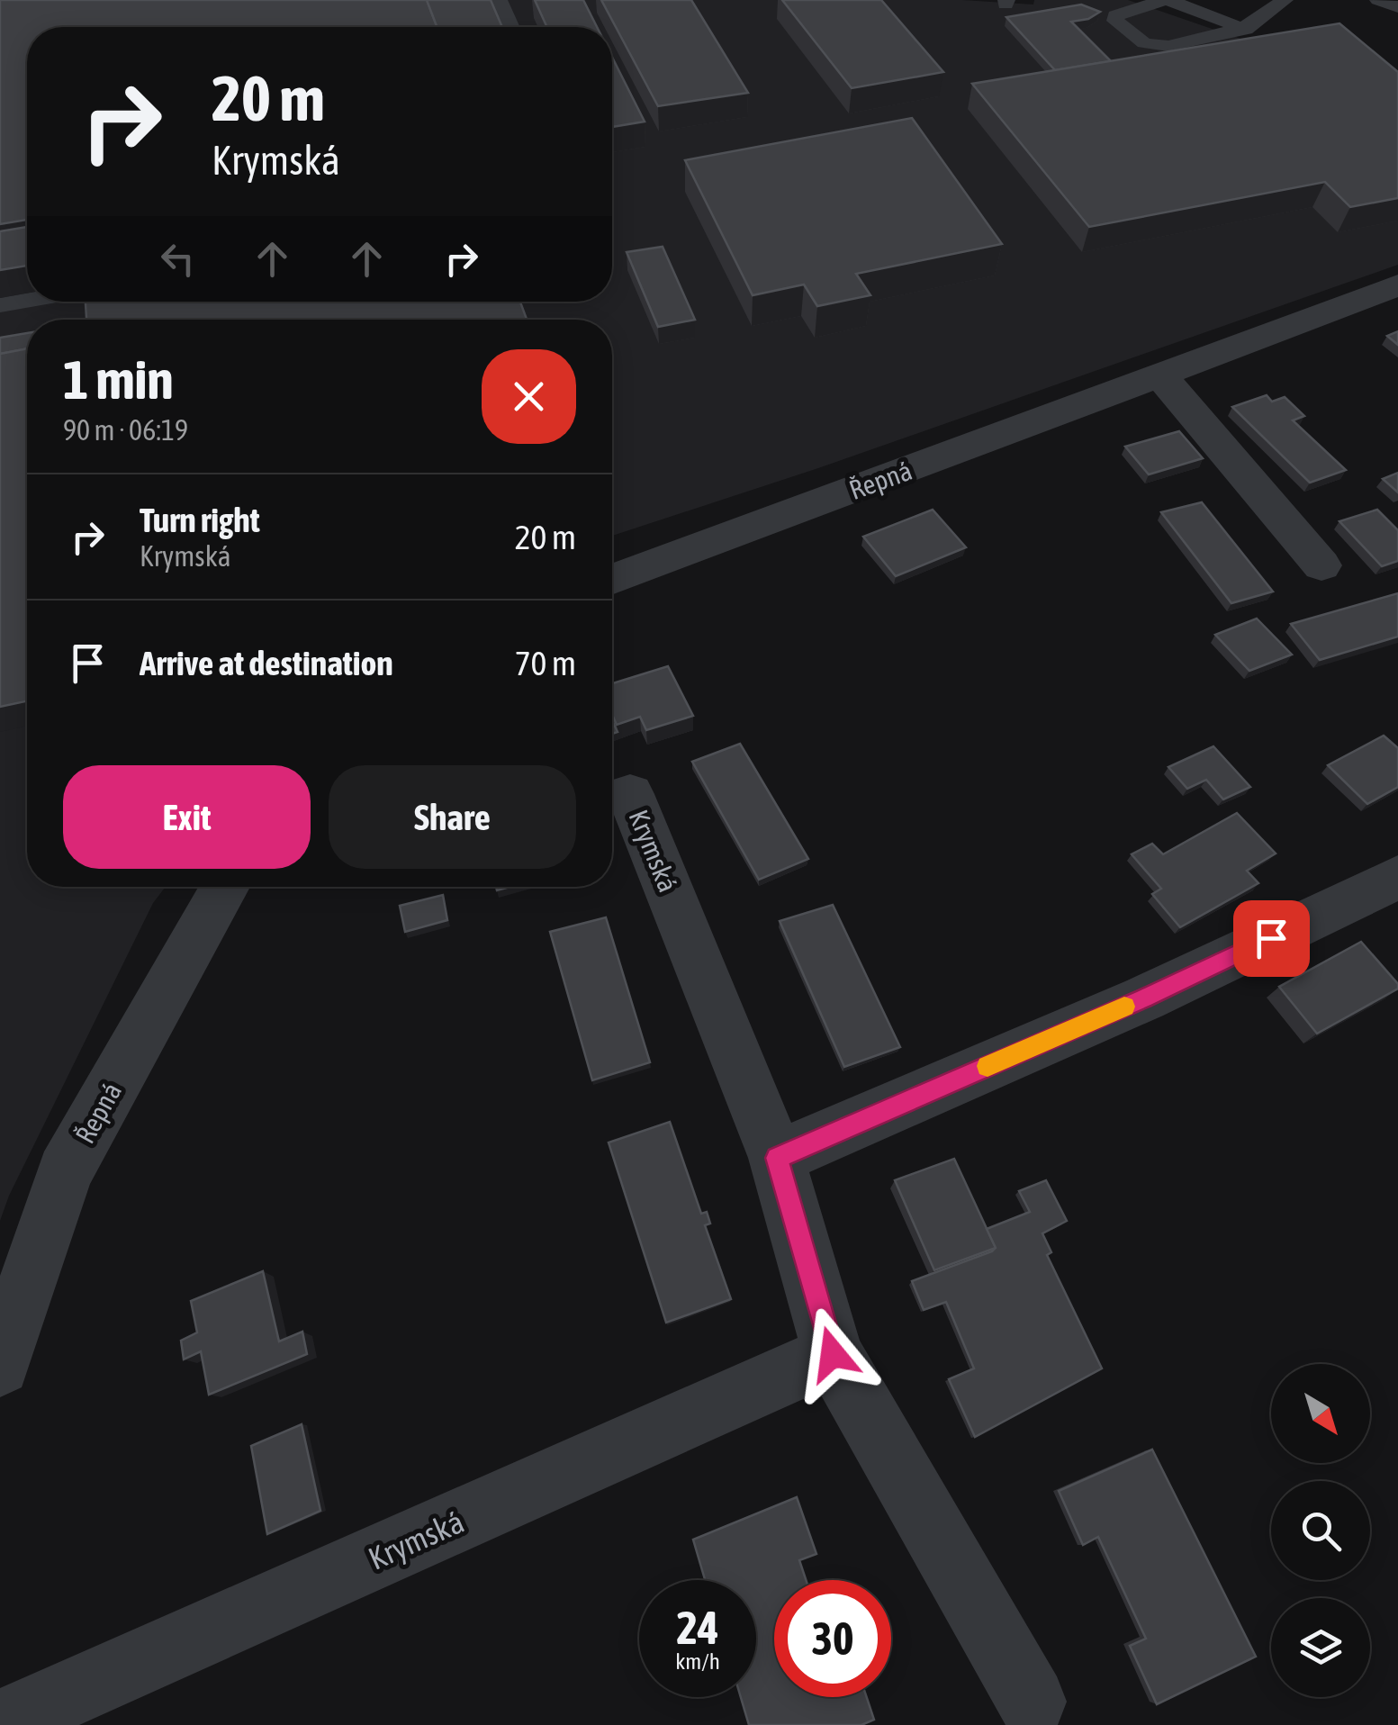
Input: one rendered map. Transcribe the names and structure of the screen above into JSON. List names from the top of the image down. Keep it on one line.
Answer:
{"streets":{"street":["Řepná","Krymská"]},"north":"bottom right","page":{"turn":["20 m","Krymská"],"heading":["1 min","90 m · 06:19"],"list":[{"name":"Turn right","note":"Krymská","value":"20 m"},{"name":"Arrive at destination","value":"70 m"}],"buttons":["Exit","Share"],"speed":"24 km/h","limit":"30"}}
